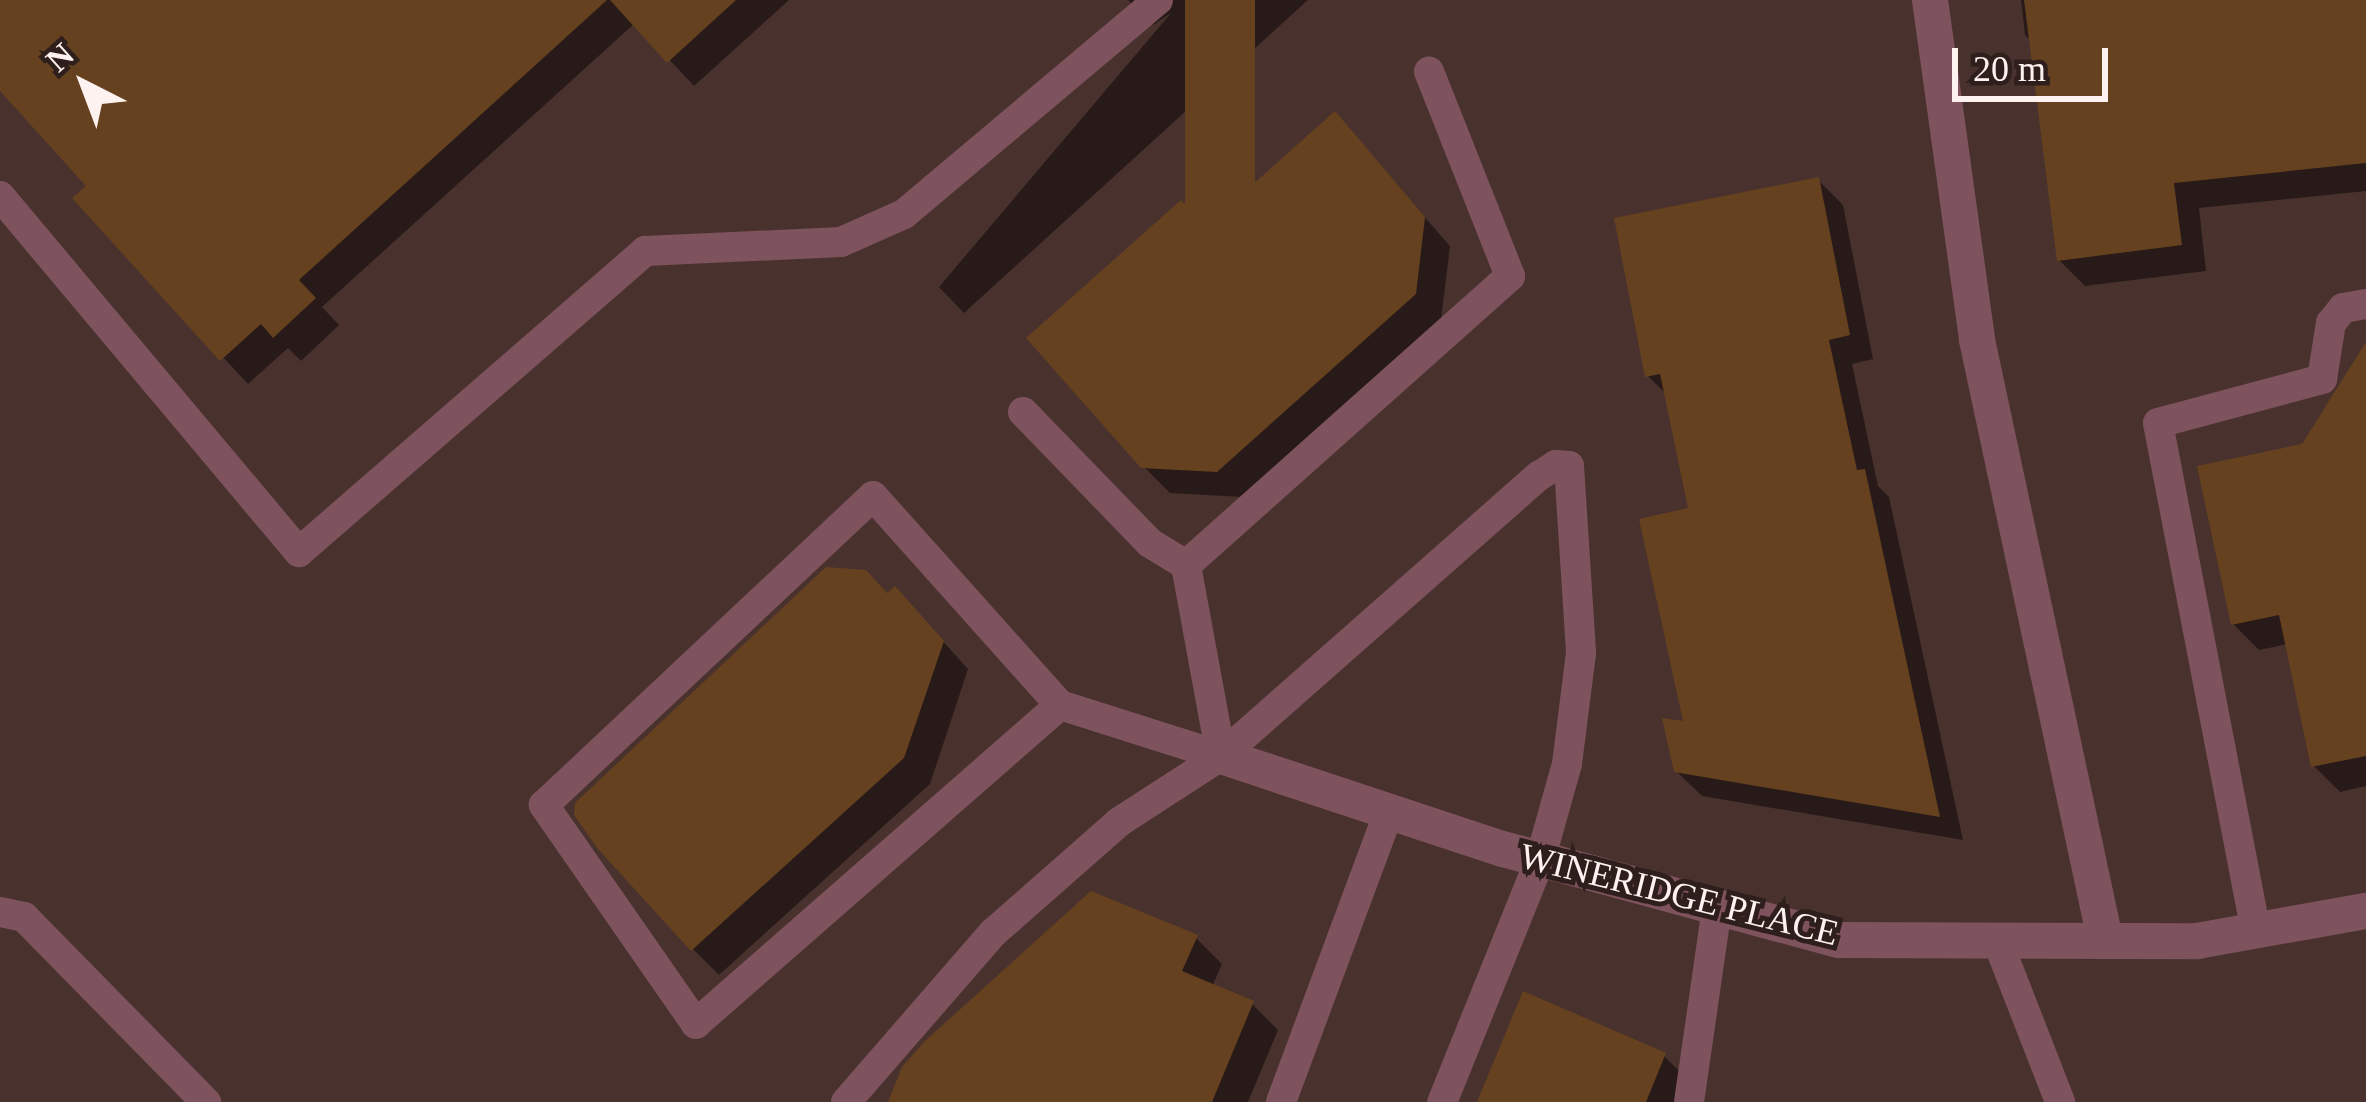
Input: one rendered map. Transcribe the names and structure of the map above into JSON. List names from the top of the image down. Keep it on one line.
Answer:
{"streets":{"street":["WINERIDGE PLACE"]},"scale_bar":"20 m","north":"top left"}
